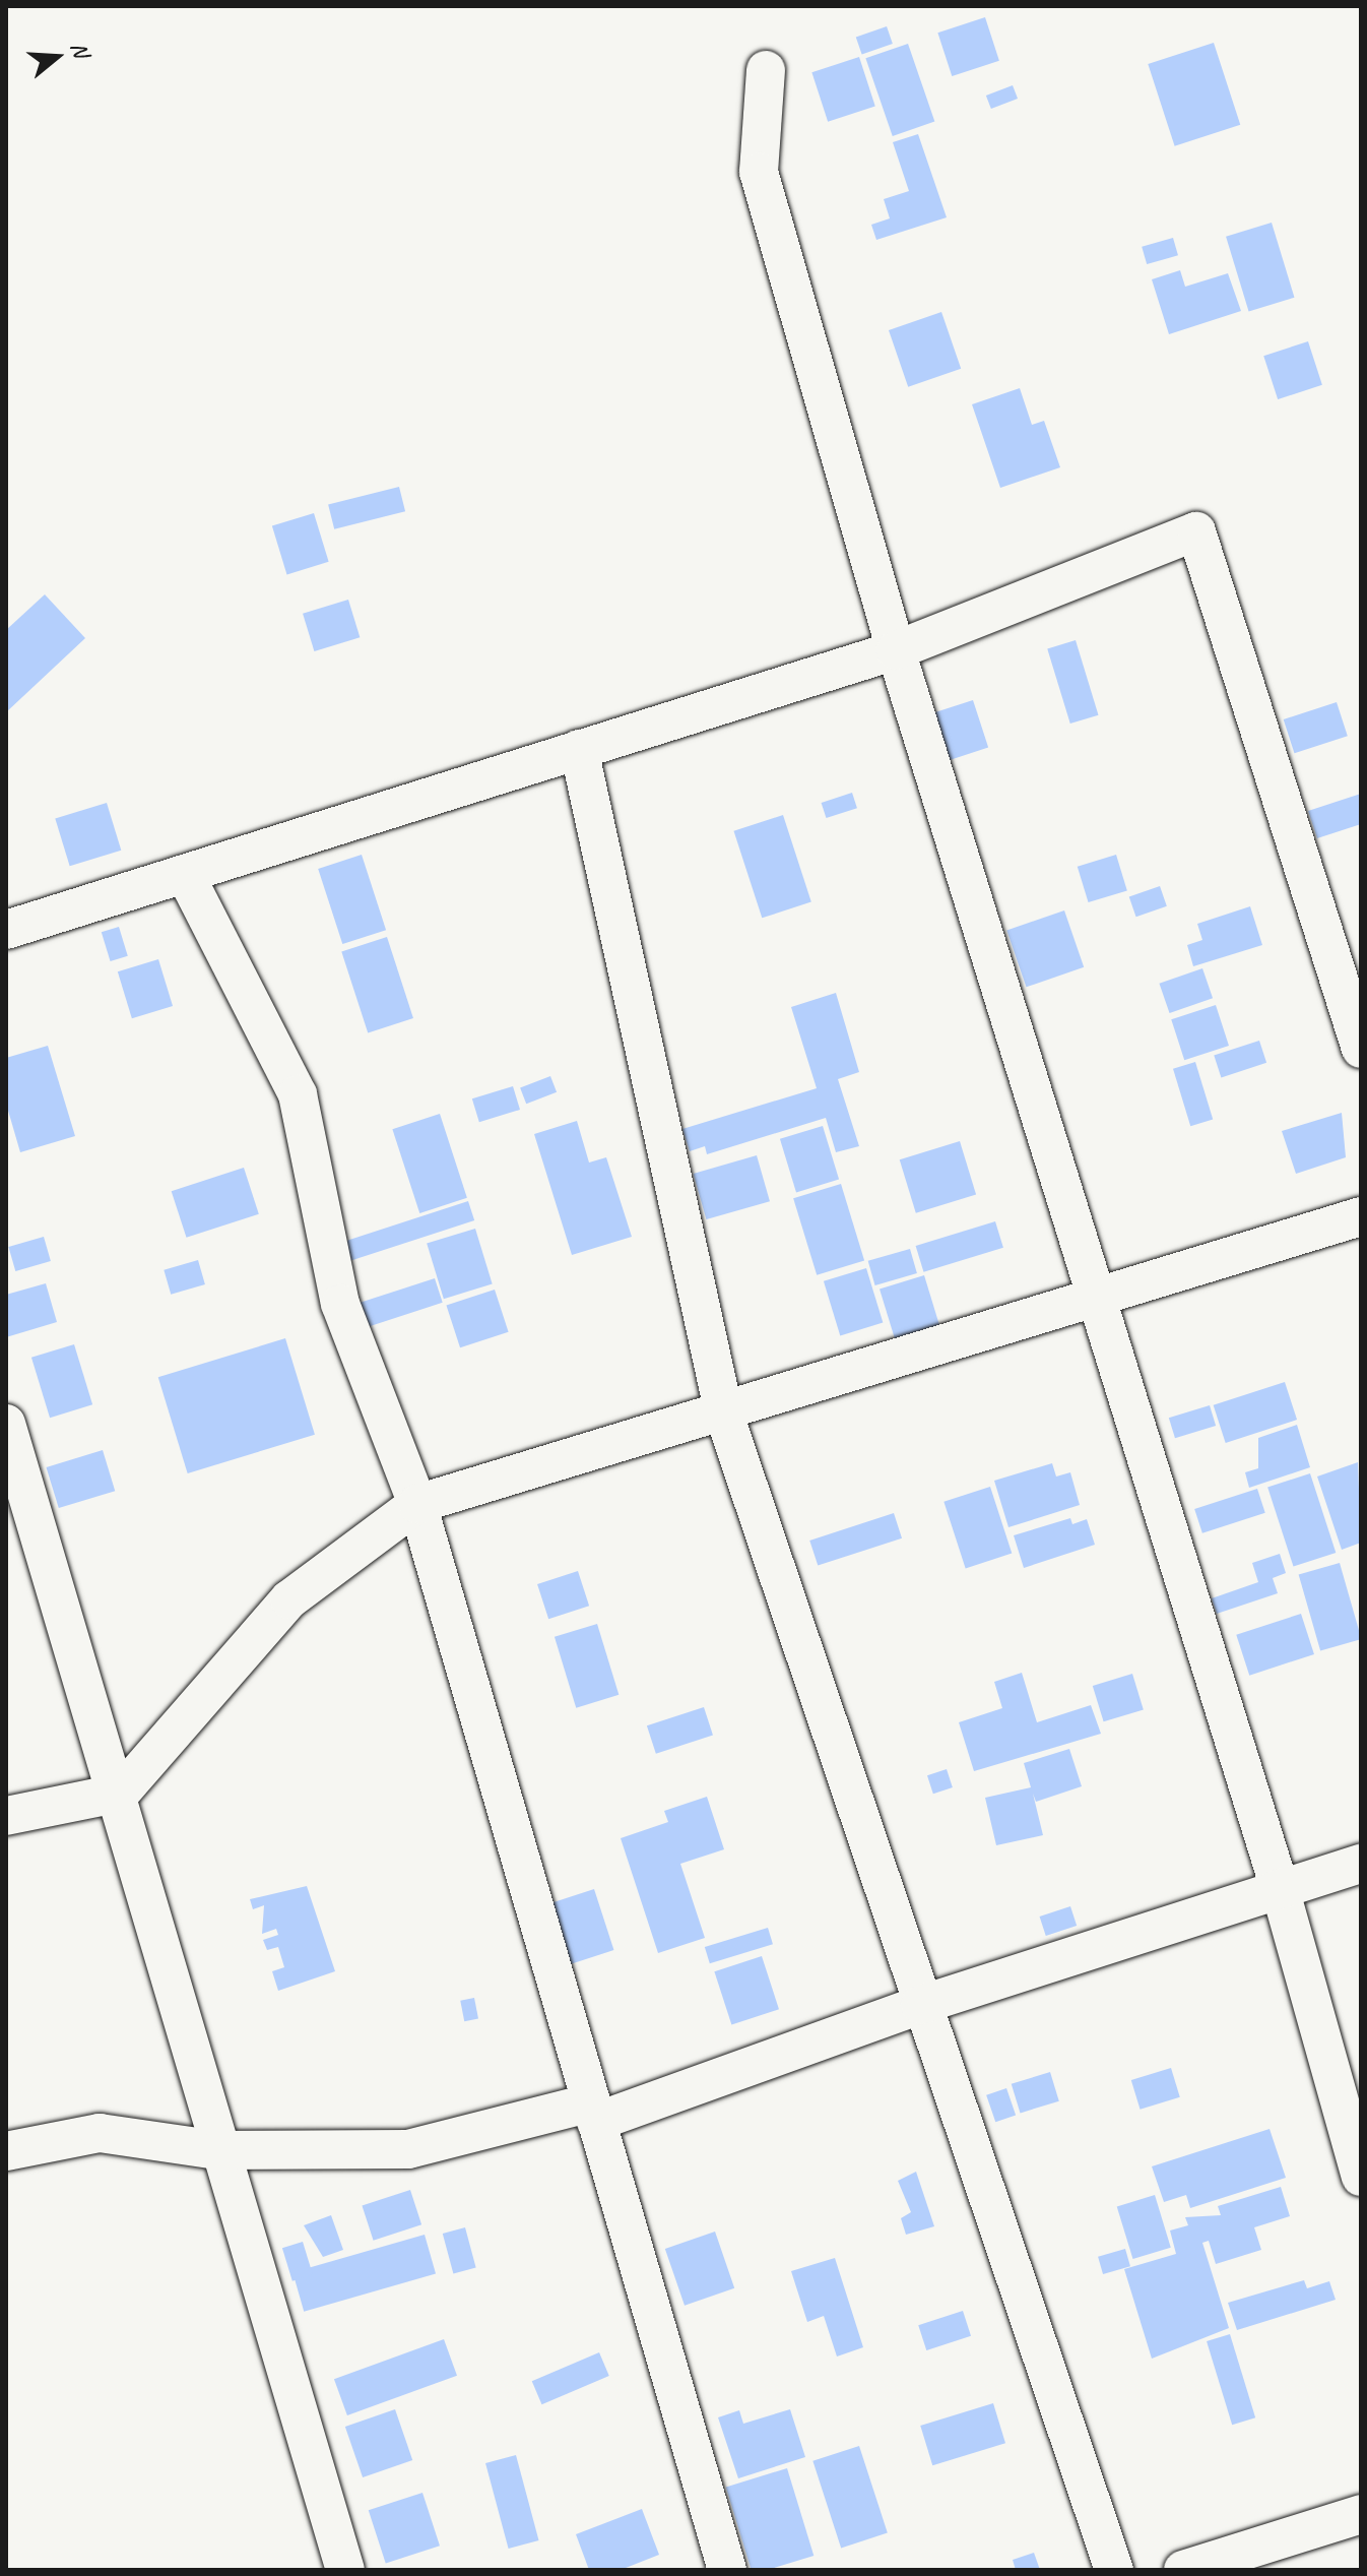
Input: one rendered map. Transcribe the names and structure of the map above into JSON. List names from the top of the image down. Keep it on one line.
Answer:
{"north":"right"}
